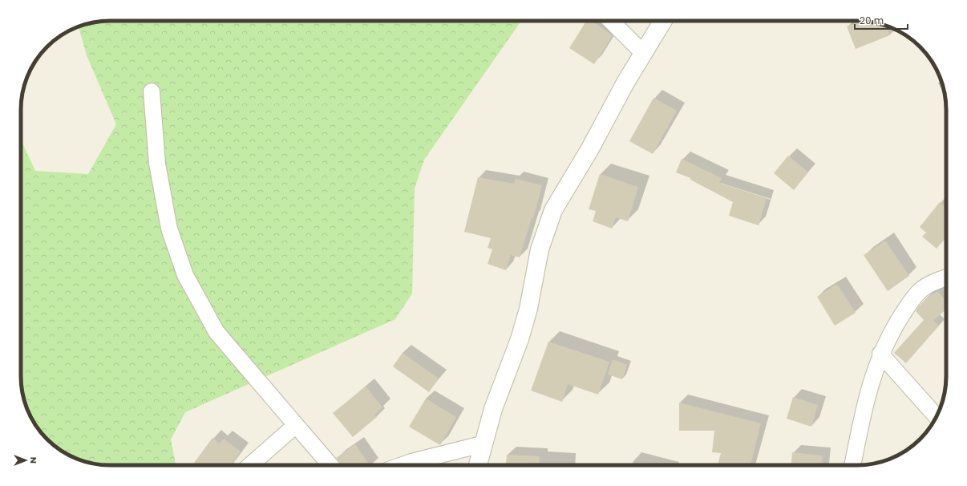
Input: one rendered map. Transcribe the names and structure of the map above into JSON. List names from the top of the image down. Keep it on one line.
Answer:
{"scale_bar":"20 m","north":"right"}
